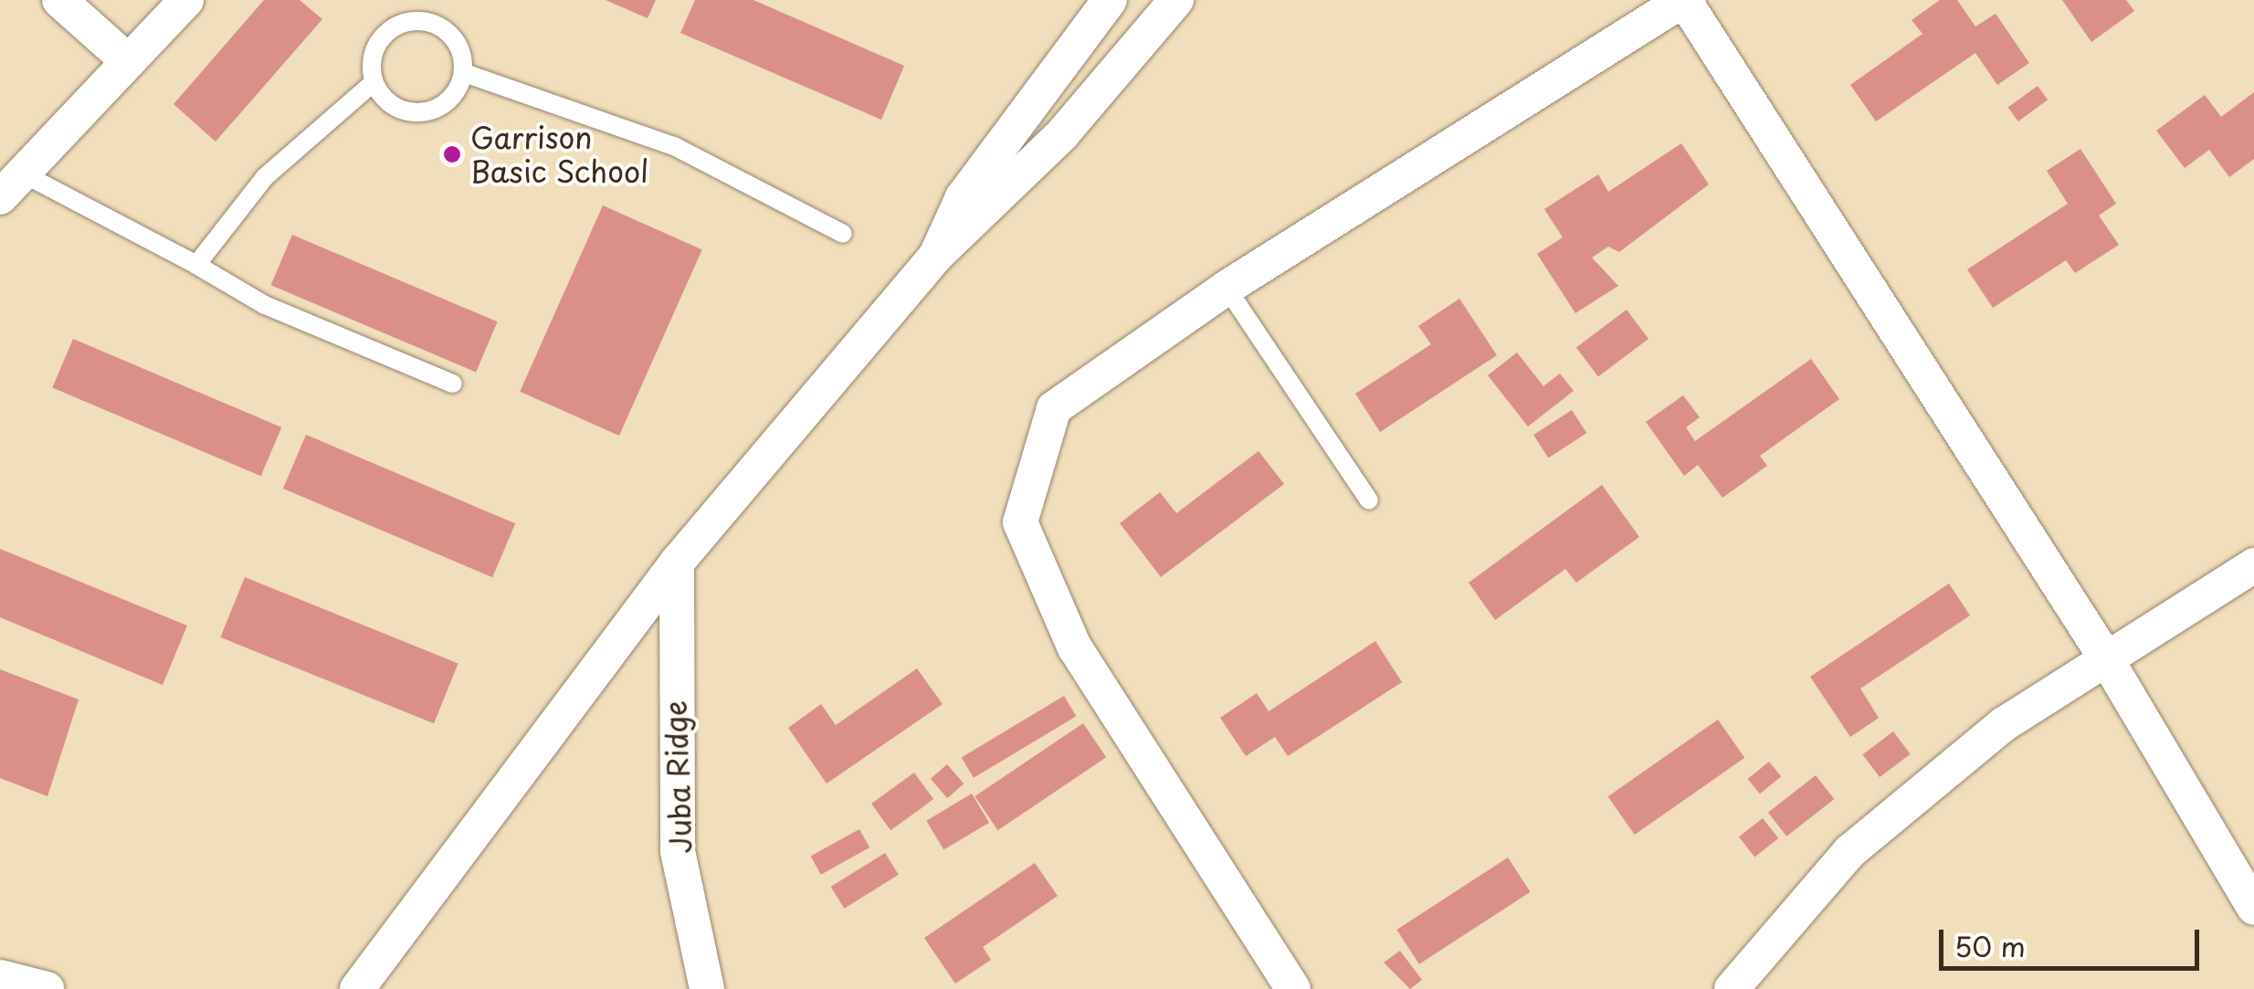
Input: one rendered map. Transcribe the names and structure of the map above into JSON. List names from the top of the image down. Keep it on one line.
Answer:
{"streets":{"street":["Juba Ridge"]},"places":["Garrison Basic School"],"scale_bar":"50 m"}
